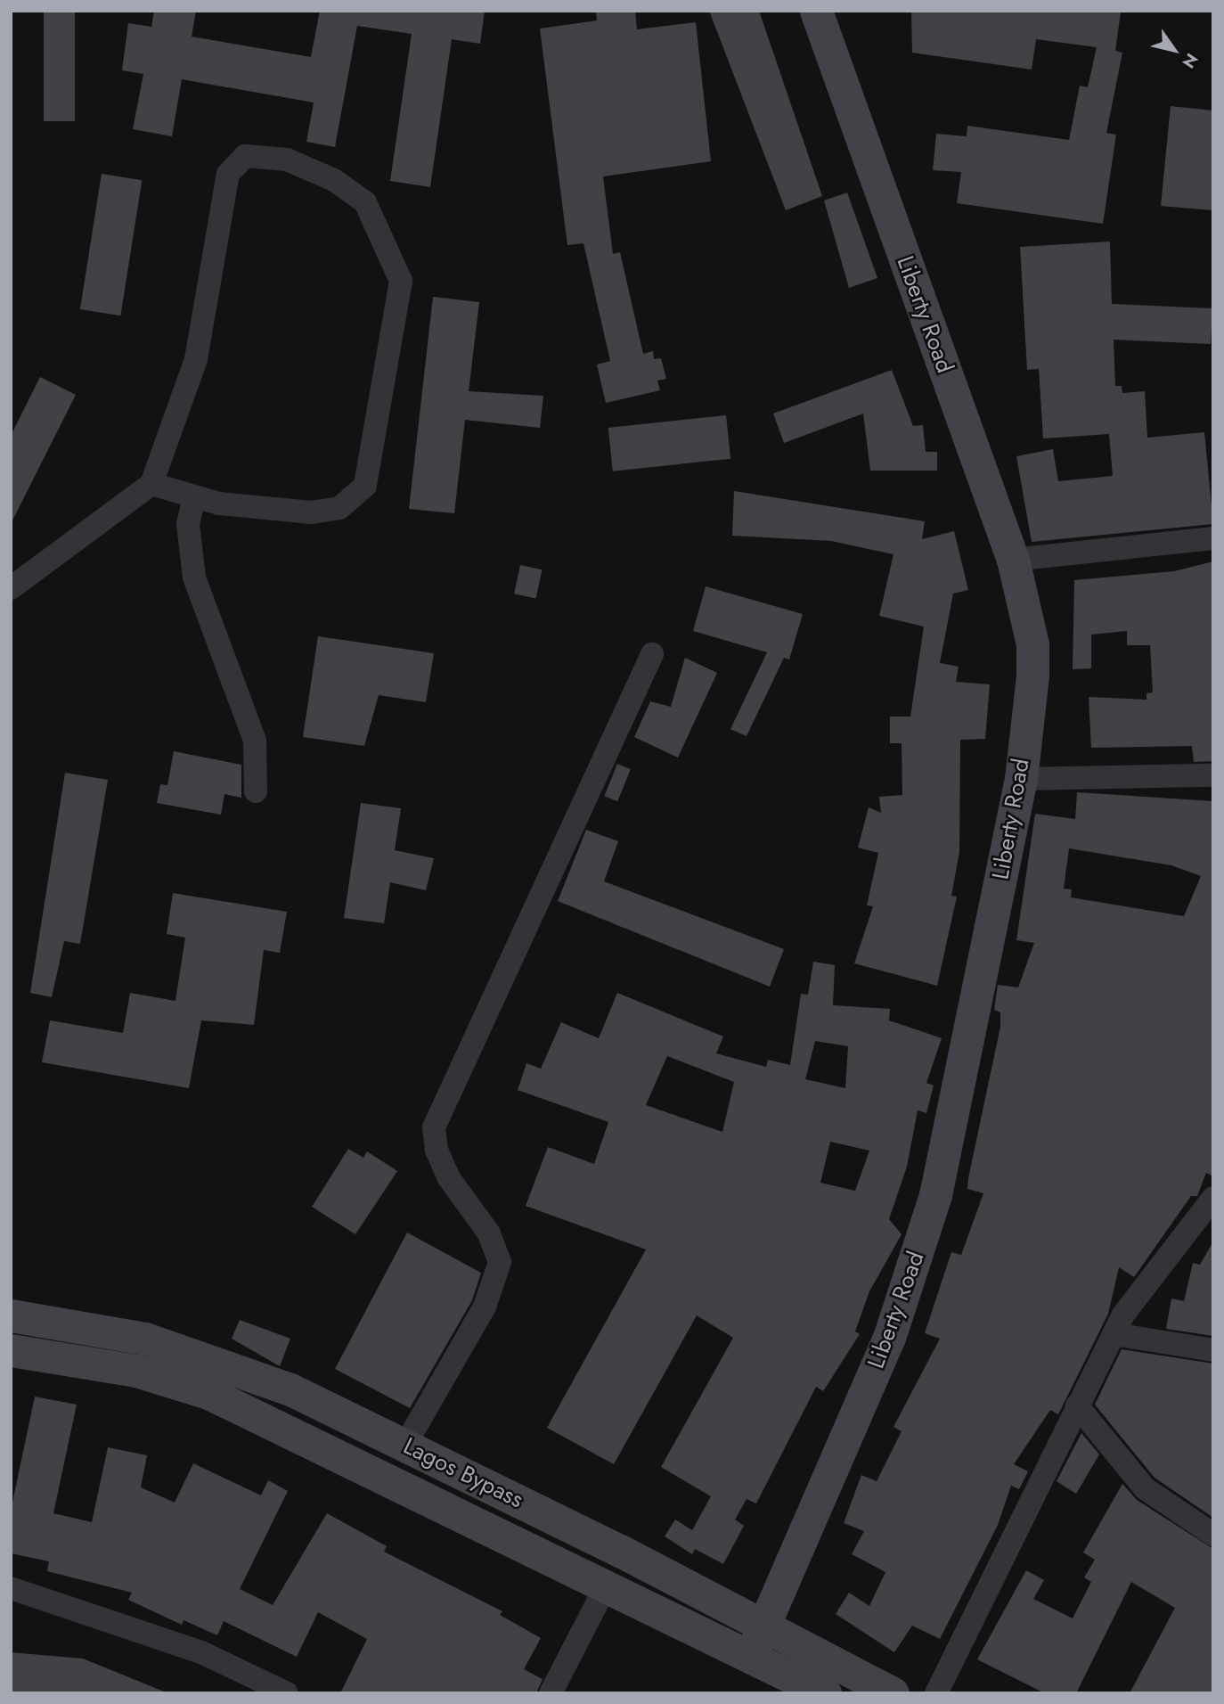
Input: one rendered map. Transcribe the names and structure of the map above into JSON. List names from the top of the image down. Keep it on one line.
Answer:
{"streets":{"main road":["Liberty Road","Lagos Bypass"]},"crossings":[["Liberty Road","Lagos Bypass"]],"north":"bottom right"}
